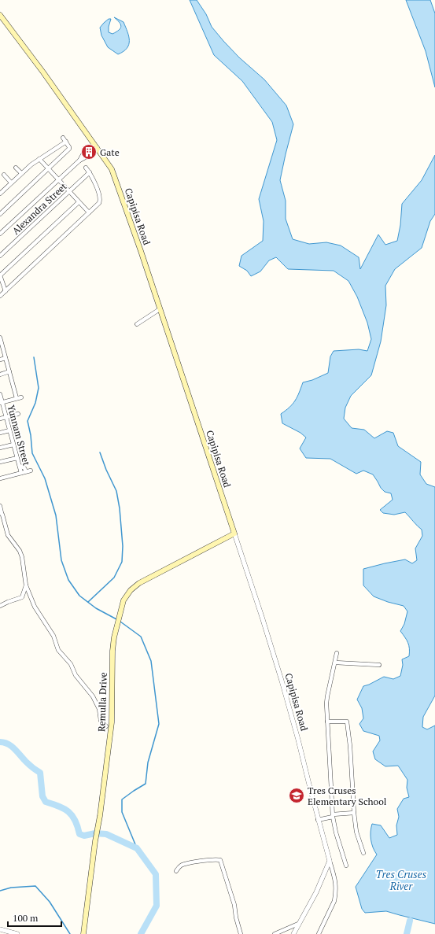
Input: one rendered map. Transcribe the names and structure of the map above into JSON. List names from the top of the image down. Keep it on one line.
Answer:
{"streets":{"main road":["Capipisa Road","Remulla Drive"],"street":["Alexandra Street","Yunnam Street"]},"crossings":[["Capipisa Road","Remulla Drive"]],"water":["Tres Cruses River"],"places":{"building":["Gate"],"school or university":["Tres Cruses Elementary School"]},"scale_bar":"100 m"}
